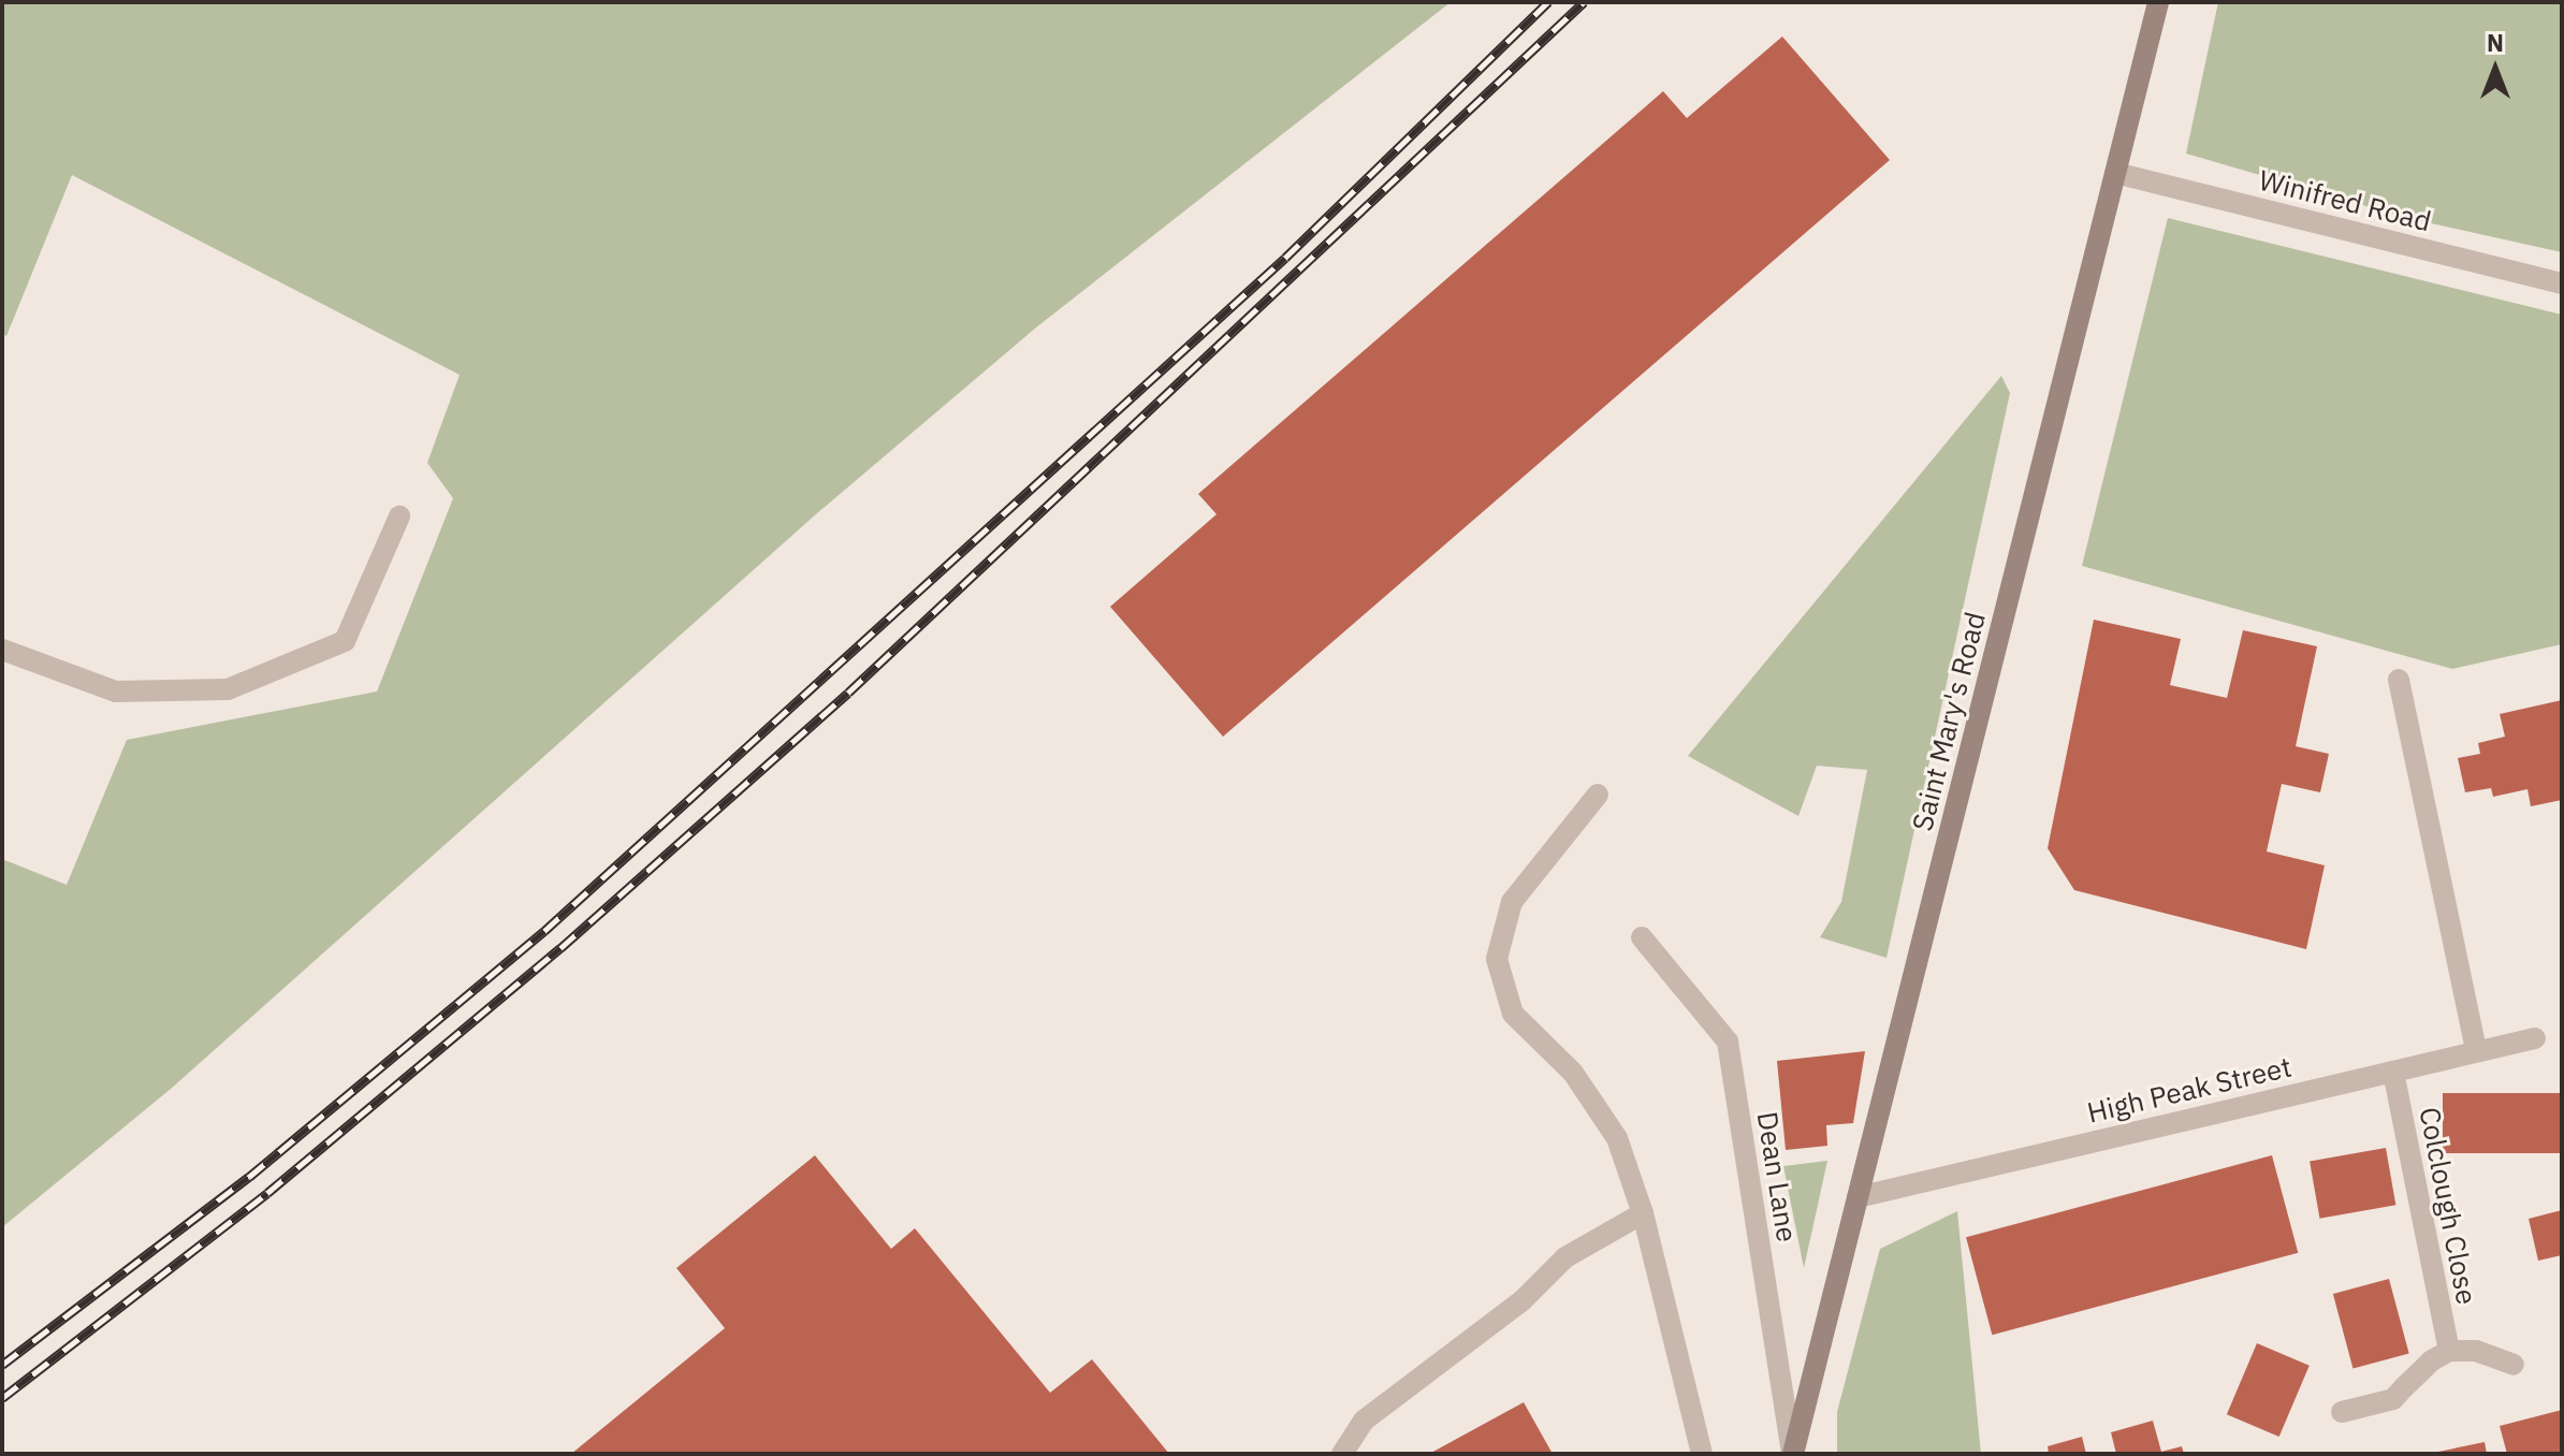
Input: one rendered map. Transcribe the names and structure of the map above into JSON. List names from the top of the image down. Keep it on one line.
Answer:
{"streets":{"street":["Winifred Road","Saint Mary's Road","High Peak Street","Dean Lane","Colclough Close"]},"crossings":[["Winifred Road","Saint Mary's Road"],["Saint Mary's Road","High Peak Street"],["Saint Mary's Road","Dean Lane"],["High Peak Street","Colclough Close"]],"north":"top"}
